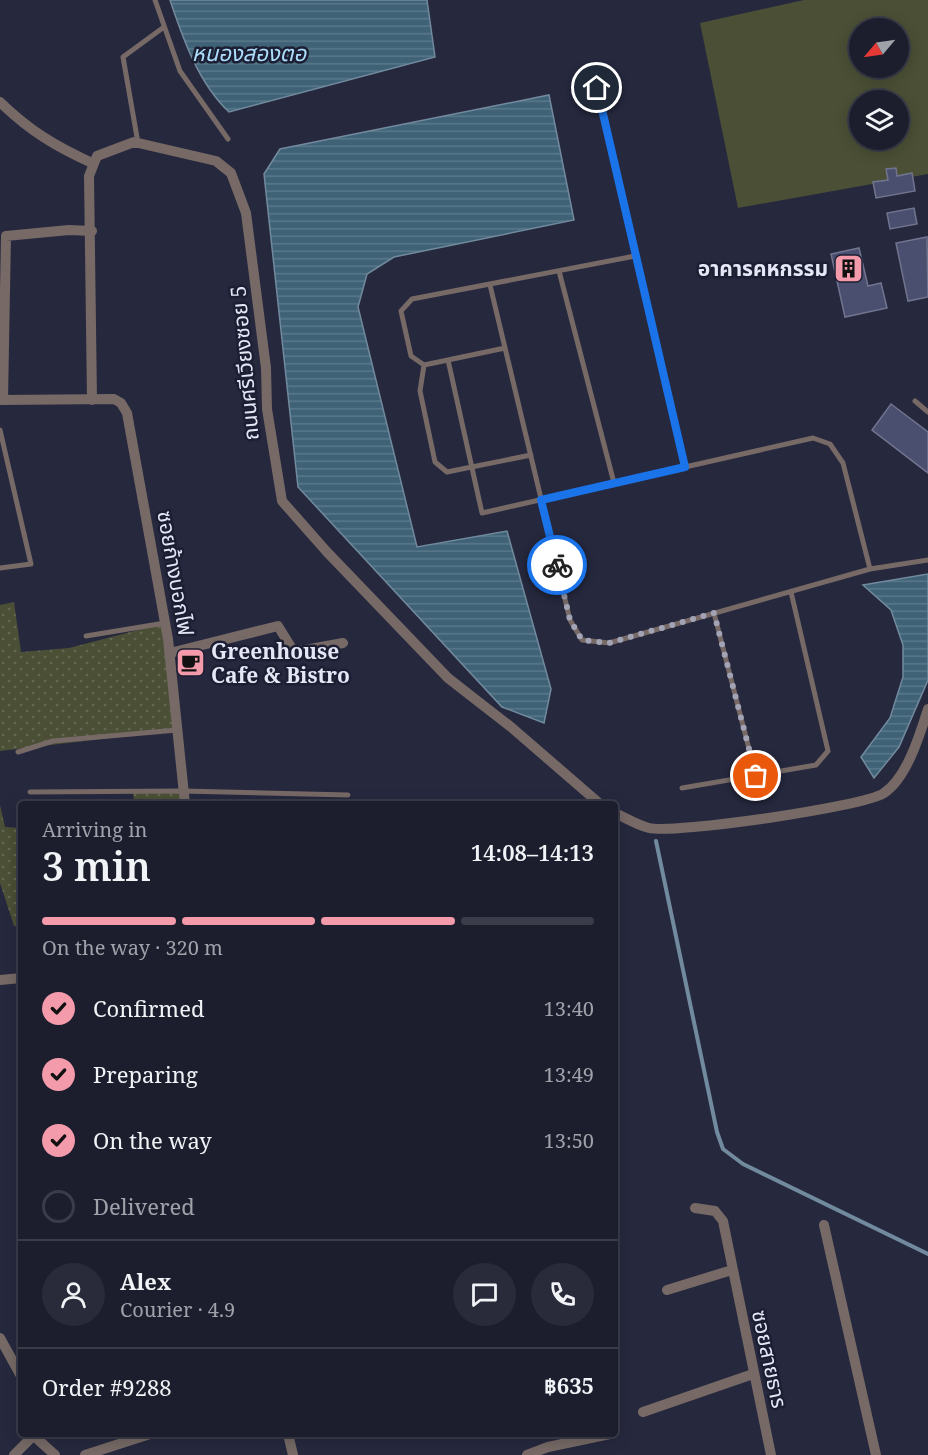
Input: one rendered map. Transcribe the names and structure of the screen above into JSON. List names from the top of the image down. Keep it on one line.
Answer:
{"streets":{"street":["ถนนศรีเวียงซอย 5","ซอยก้างบอกไฟ","ซอยสายธาร"]},"water":["หนองสองตอ"],"places":{"building":["อาคารคหกรรม"],"cafe":["Greenhouse Cafe & Bistro"]},"north":"bottom left","page":{"heading":["3 min","Arriving in","14:08–14:13"],"panel":["Alex","Courier · 4.9","Order #9288","฿635"],"bar":"On the way · 320 m","list":[["Confirmed","13:40"],["Preparing","13:49"],["On the way","13:50"],"Delivered"]}}
